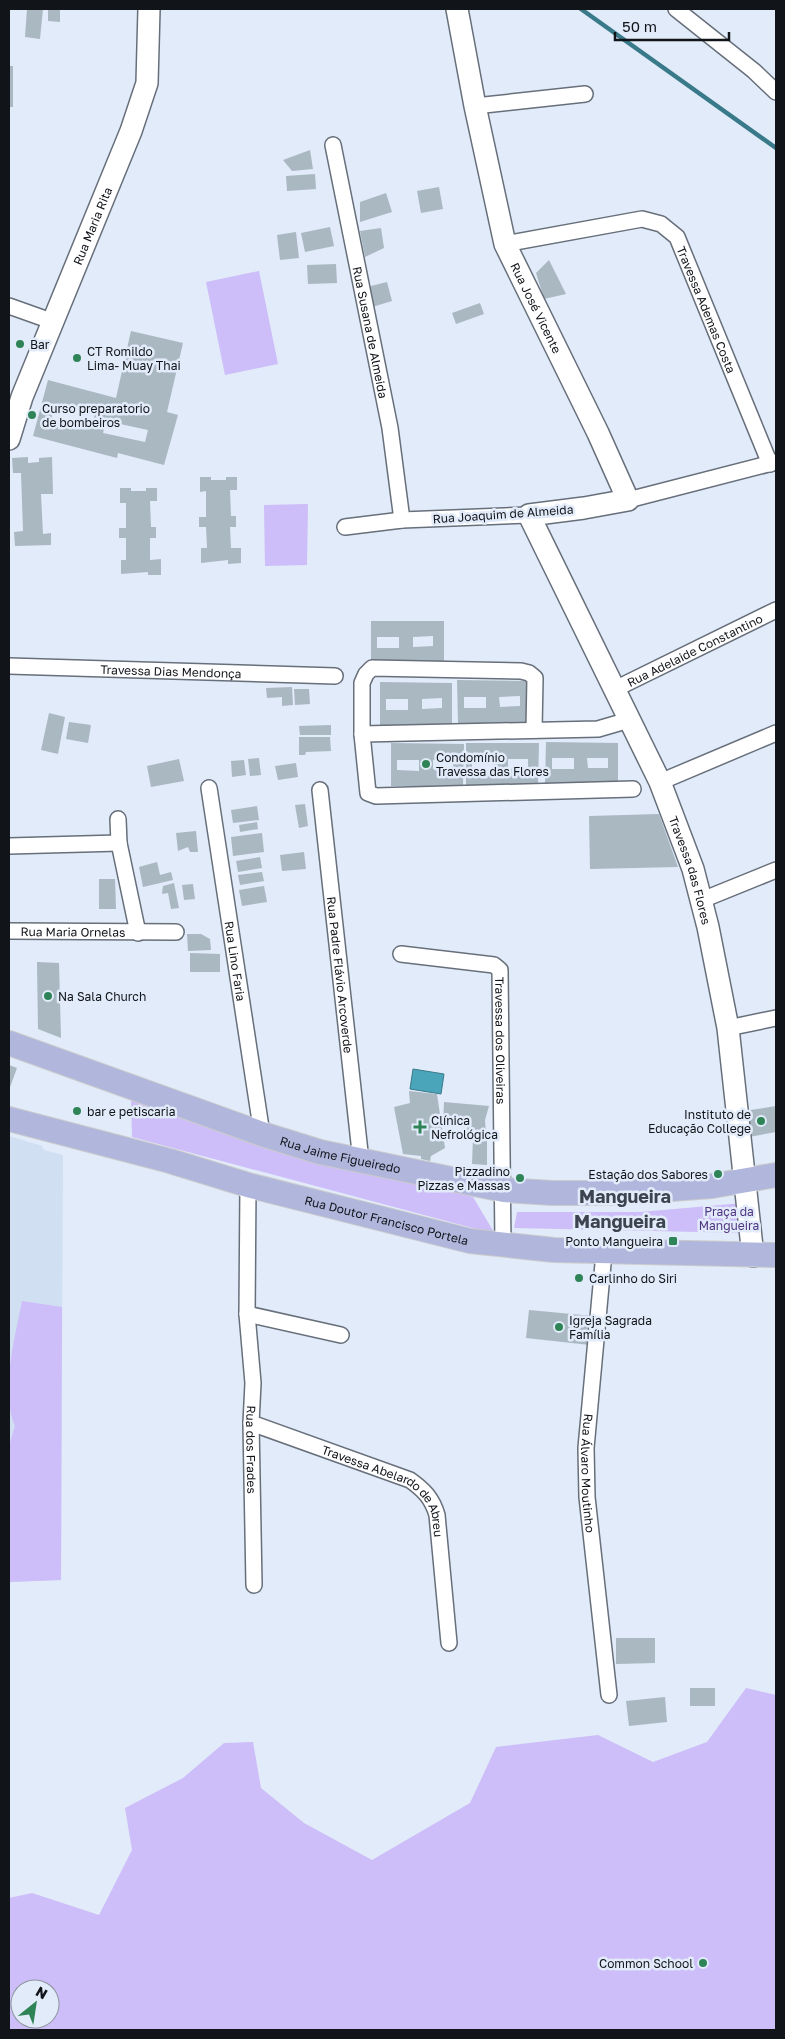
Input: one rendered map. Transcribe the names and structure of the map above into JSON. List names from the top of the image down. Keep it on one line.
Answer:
{"streets":{"main road":["Rua Jaime Figueiredo","Rua Doutor Francisco Portela"],"street":["Rua Maria Rita","Rua José Vicente","Travessa Ademas Costa","Rua Susana de Almeida","Rua Joaquim de Almeida","Rua Adelaide Constantino","Travessa Dias Mendonça","Travessa das Flores","Rua Maria Ornelas","Rua Lino Faria","Rua Padre Flávio Arcoverde","Travessa dos Oliveiras","Rua dos Frades","Rua Álvaro Moutinho","Travessa Abelardo de Abreu"]},"crossings":[["Rua José Vicente","Travessa Ademas Costa"],["Rua José Vicente","Rua Joaquim de Almeida"],["Travessa Ademas Costa","Rua Joaquim de Almeida"],["Rua Susana de Almeida","Rua Joaquim de Almeida"],["Rua Joaquim de Almeida","Travessa das Flores"],["Rua Adelaide Constantino","Travessa das Flores"],["Travessa das Flores","Rua Jaime Figueiredo"],["Travessa das Flores","Rua Doutor Francisco Portela"],["Rua Lino Faria","Rua Jaime Figueiredo"],["Rua Padre Flávio Arcoverde","Rua Jaime Figueiredo"],["Travessa dos Oliveiras","Rua Jaime Figueiredo"],["Travessa dos Oliveiras","Rua Doutor Francisco Portela"],["Rua Doutor Francisco Portela","Rua dos Frades"],["Rua Doutor Francisco Portela","Rua Álvaro Moutinho"],["Rua dos Frades","Travessa Abelardo de Abreu"]],"districts":["Mangueira","Mangueira"],"parks":["Praça da Mangueira"],"places":{"other":["Bar","CT Romildo Lima- Muay Thai","Curso preparatorio de bombeiros","Condomínio Travessa das Flores","Na Sala Church","bar e petiscaria","Instituto de Educação College","Estação dos Sabores","Pizzadino Pizzas e Massas","Carlinho do Siri","Igreja Sagrada Família","Common School"],"health":["Clínica Nefrológica"],"transit":["Ponto Mangueira"]},"scale_bar":"50 m","north":"top right"}
